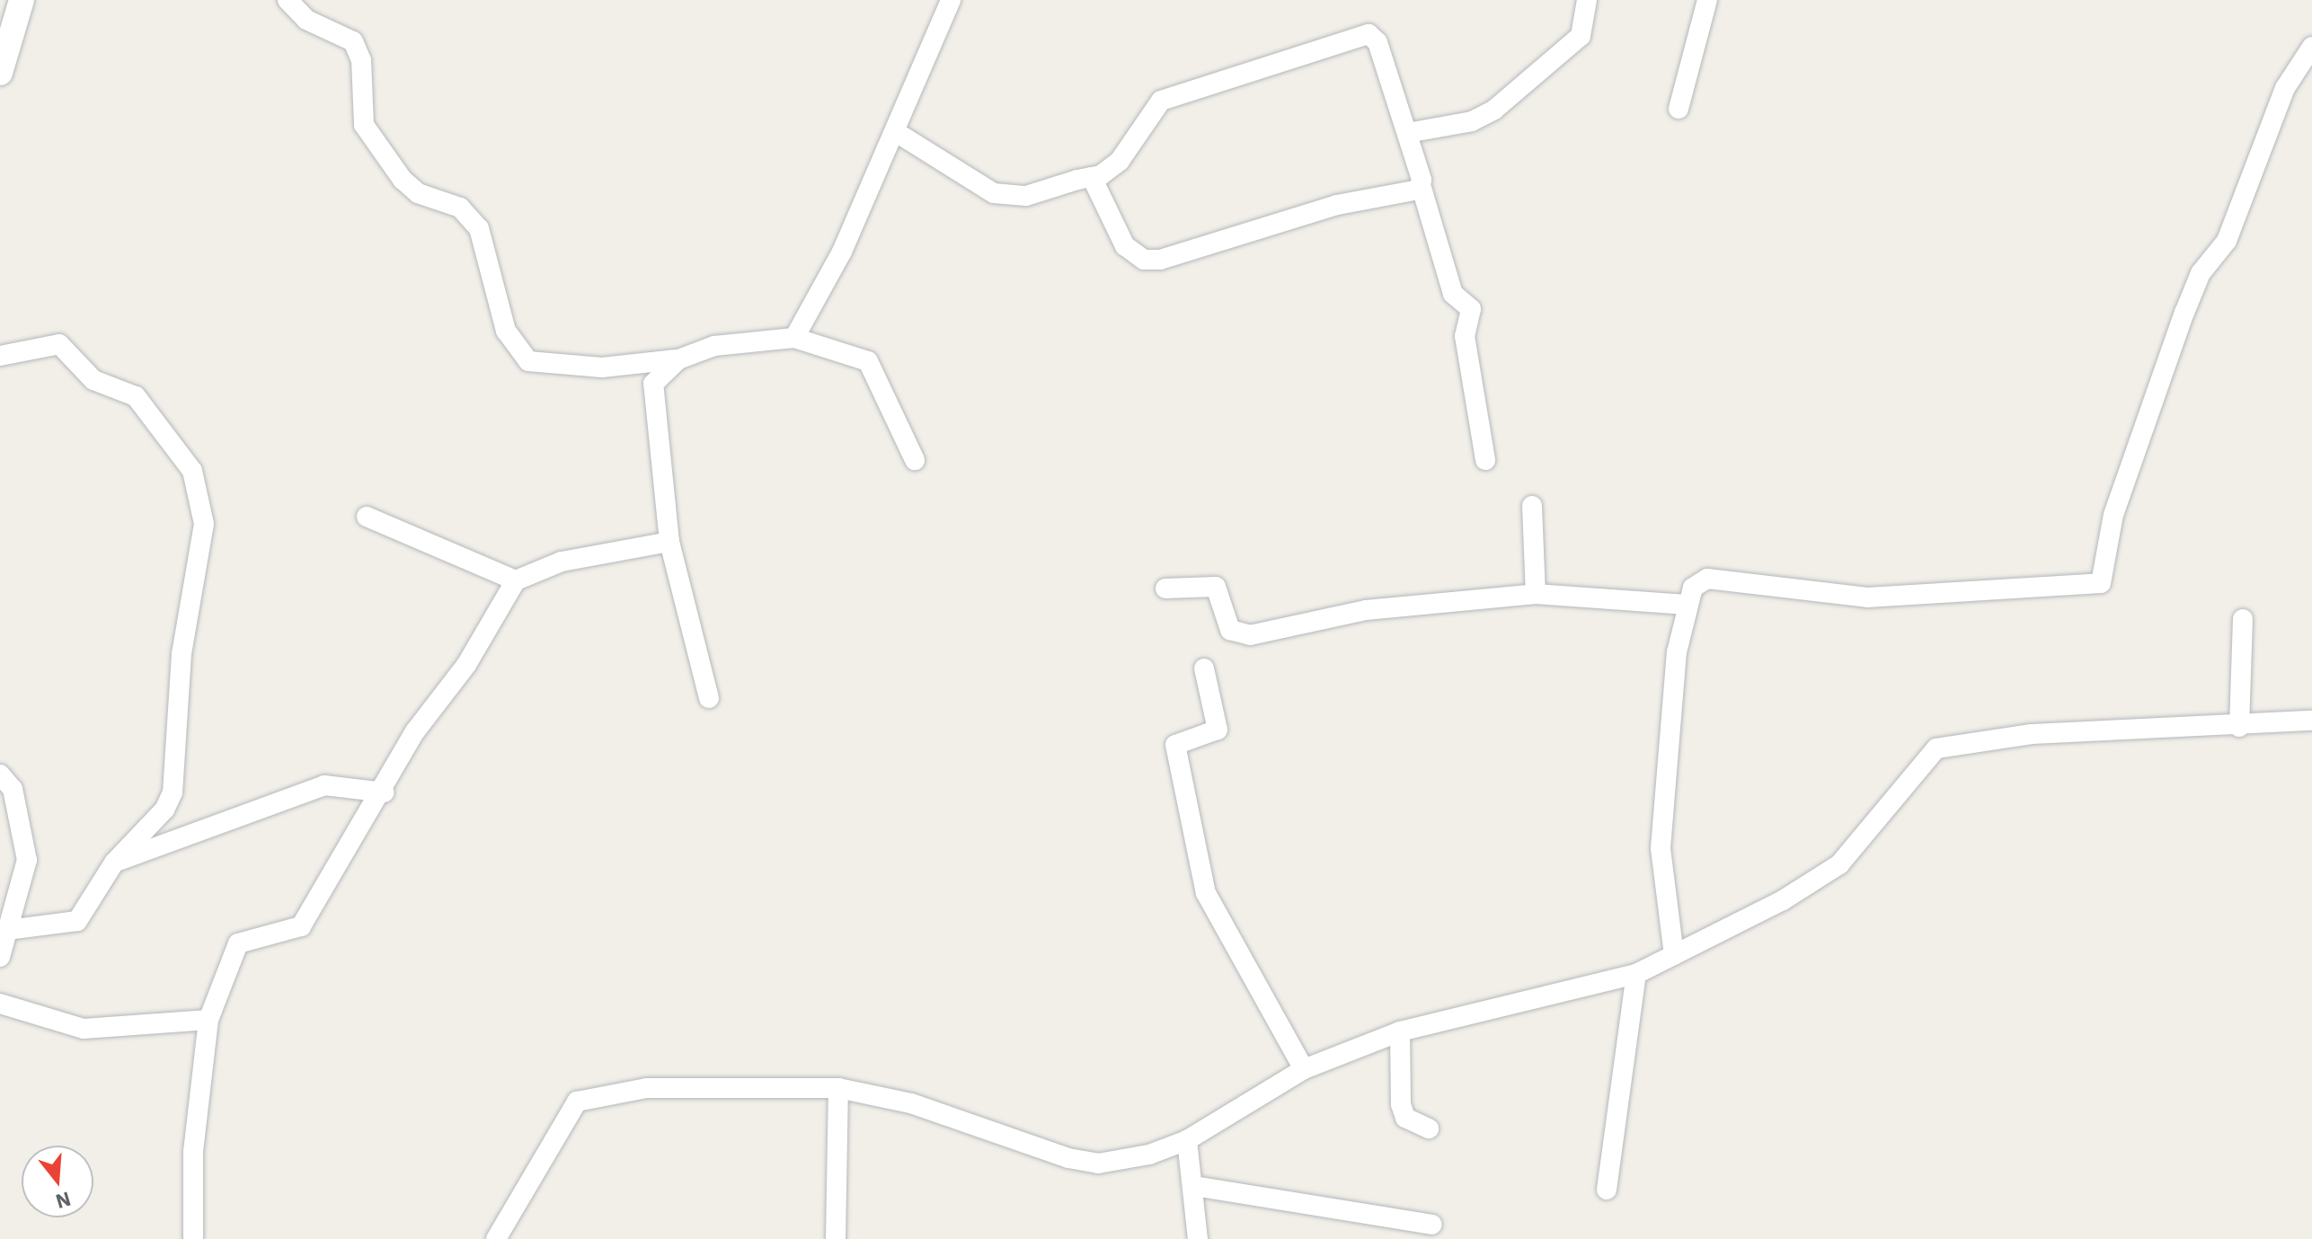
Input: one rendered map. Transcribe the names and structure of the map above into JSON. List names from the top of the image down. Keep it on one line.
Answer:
{"north":"bottom"}
